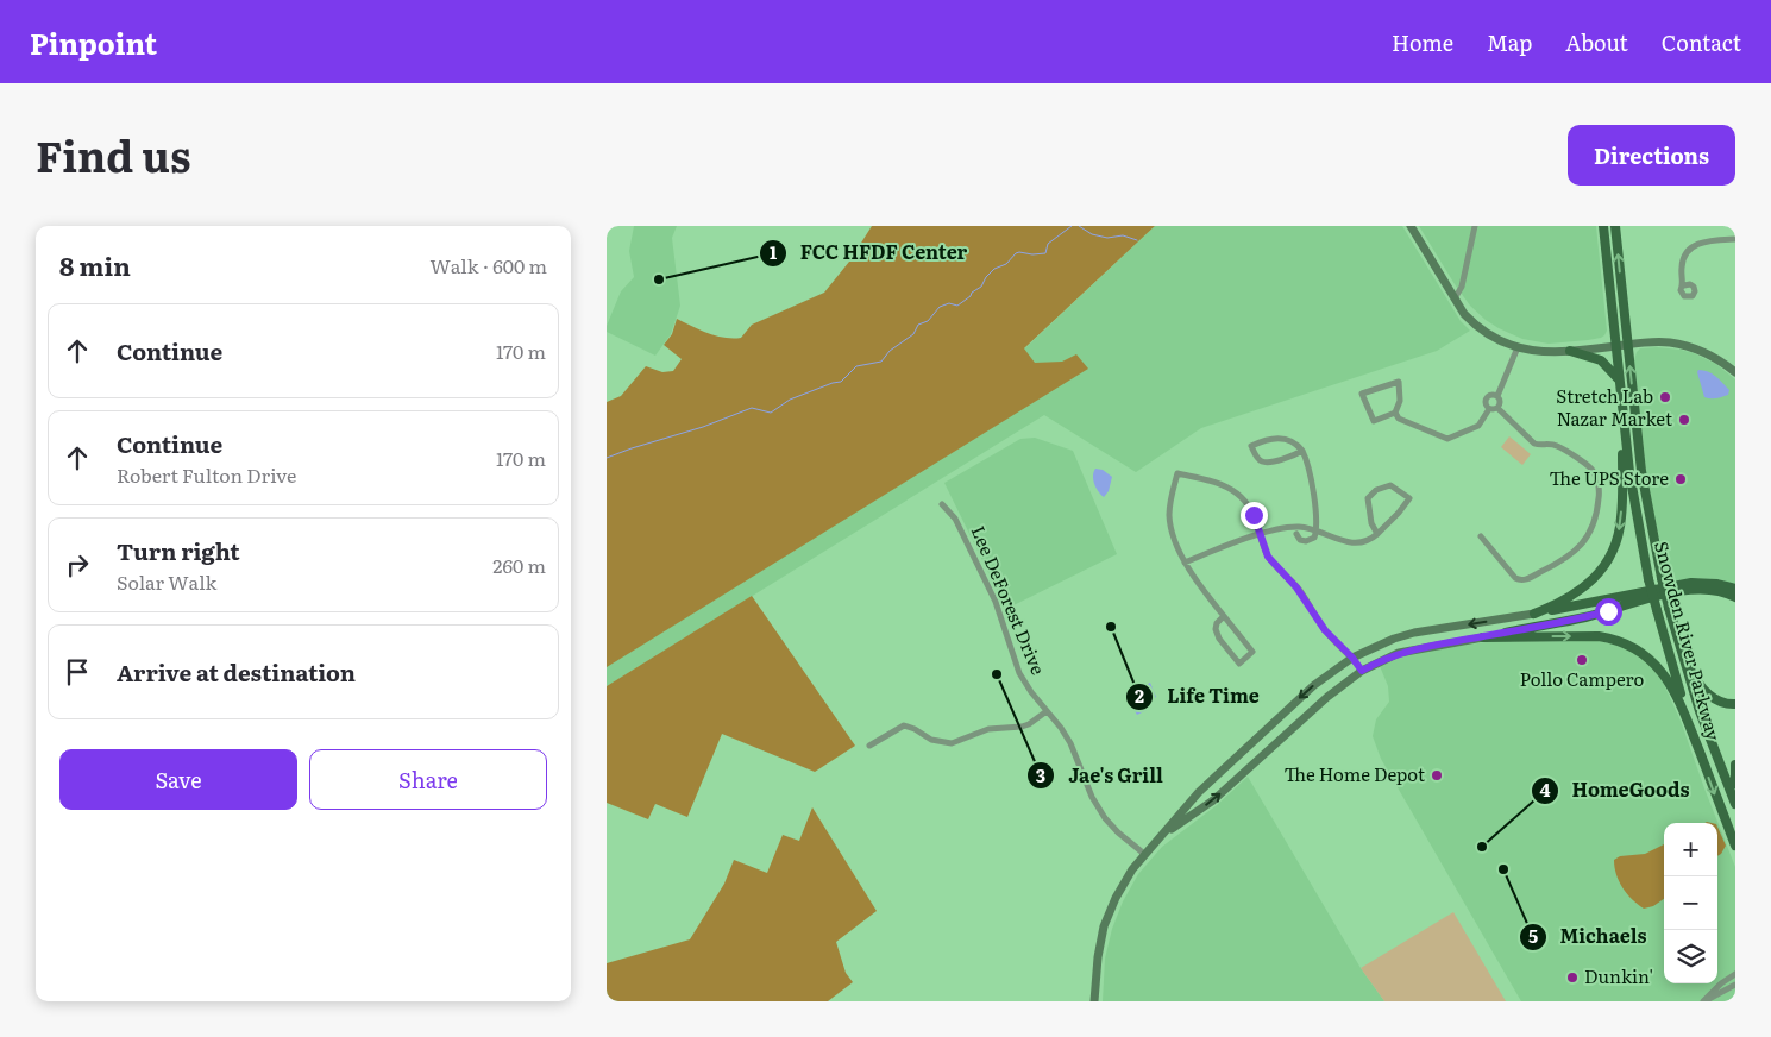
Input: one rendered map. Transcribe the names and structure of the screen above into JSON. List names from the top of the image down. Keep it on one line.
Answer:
{"streets":{"main road":["Snowden River Parkway"],"street":["Lee DeForest Drive"]},"places":["FCC HFDF Center","Stretch Lab","Nazar Market","The UPS Store","Life Time","Pollo Campero","Jae's Grill","The Home Depot","HomeGoods","Michaels","Dunkin'"],"page":{"header":"Pinpoint","nav":["Home","Map","About","Contact"],"title":"Find us","buttons":["Directions",["Save","Share"]],"heading":["8 min","Walk · 600 m"],"list":[["Continue","170 m"],["Continue","Robert Fulton Drive","170 m"],["Turn right","Solar Walk","260 m"],"Arrive at destination"],"map_buttons":["+","−"]}}
